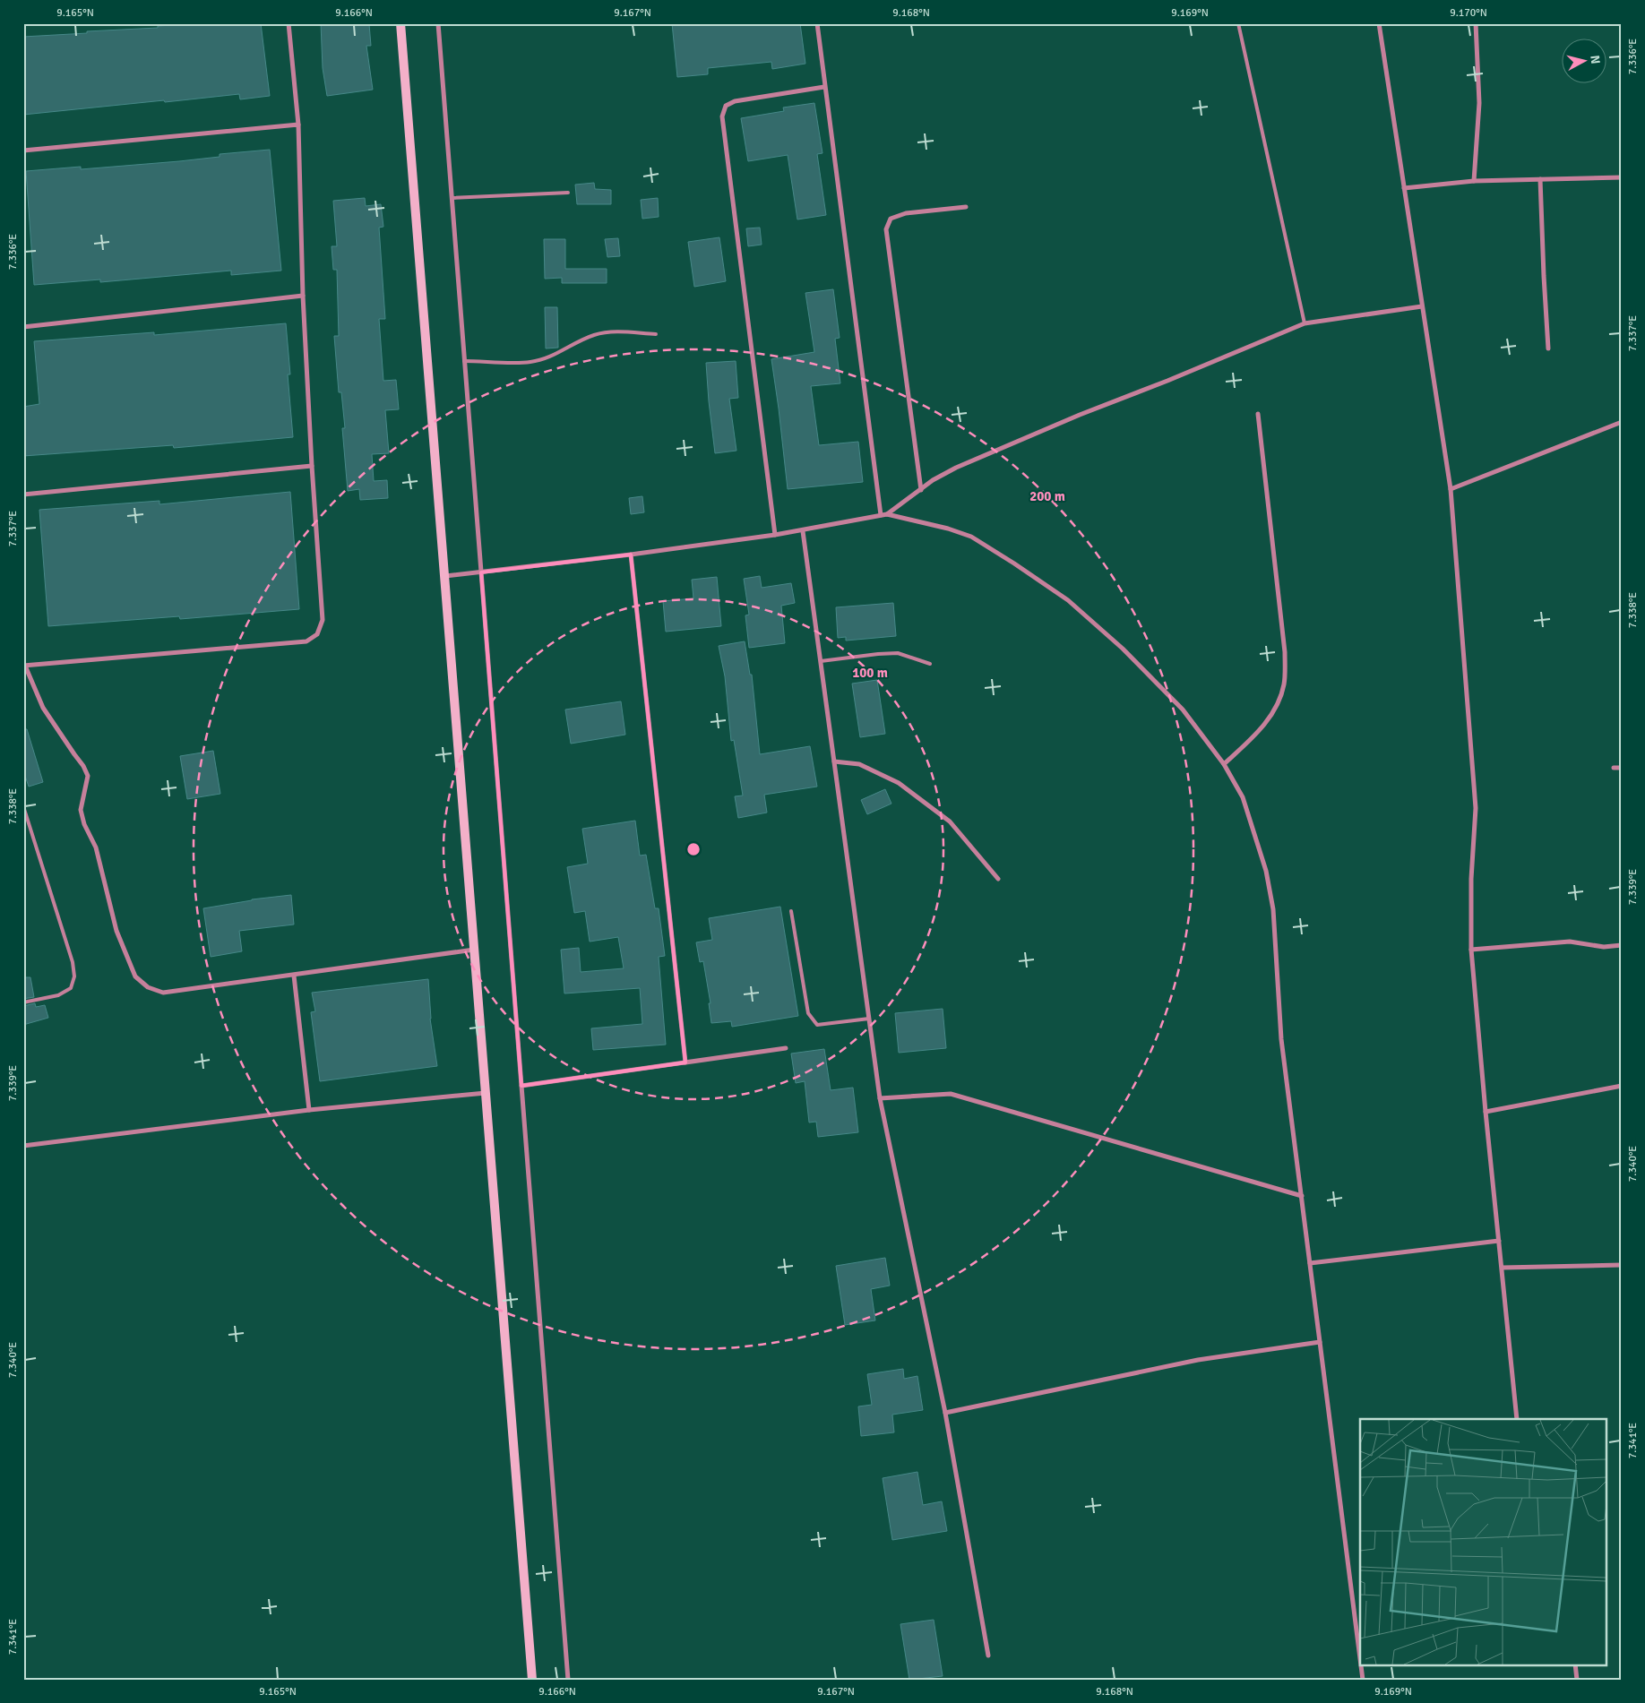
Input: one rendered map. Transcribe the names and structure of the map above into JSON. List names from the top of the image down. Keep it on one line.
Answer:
{"north":"right","coordinates":["9.165°N","9.166°N","9.167°N","9.168°N","9.169°N","9.170°N","7.336°E","7.337°E","7.338°E","7.339°E","7.340°E","7.341°E"],"rings":["200 m","100 m"]}
